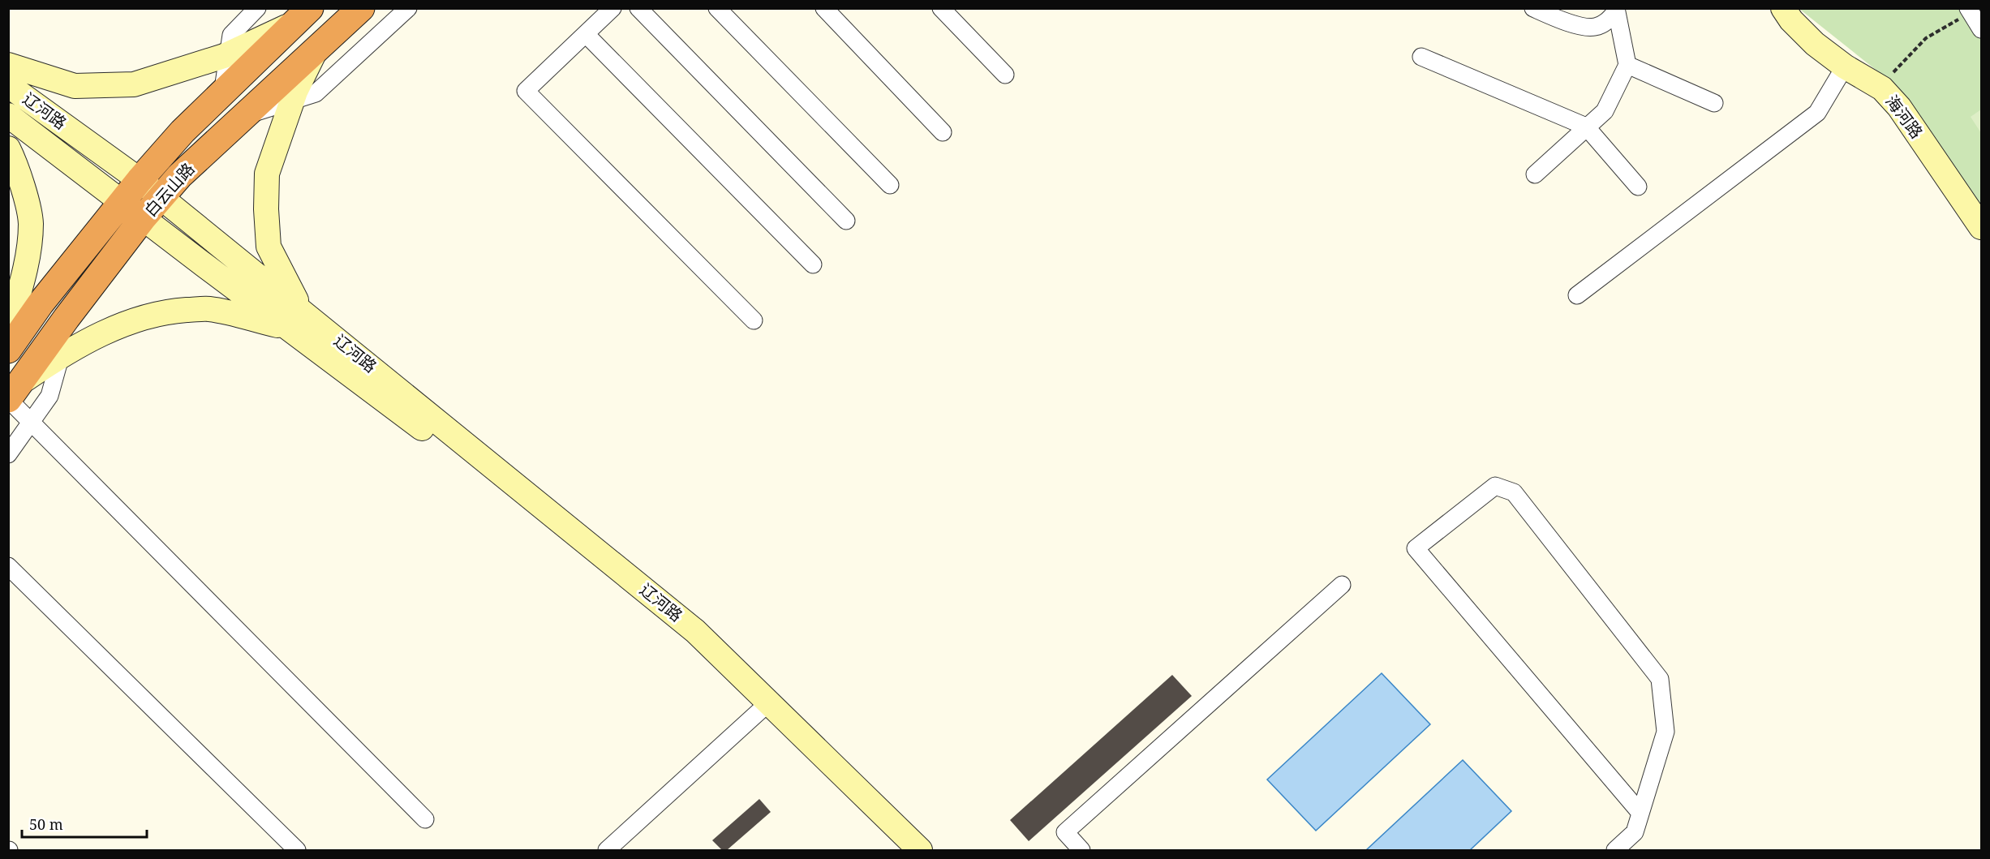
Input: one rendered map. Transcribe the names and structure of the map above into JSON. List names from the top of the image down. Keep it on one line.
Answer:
{"streets":{"highway":["白云山路"],"street":["辽河路","海河路"]},"crossings":[["辽河路","白云山路"]],"scale_bar":"50 m"}
